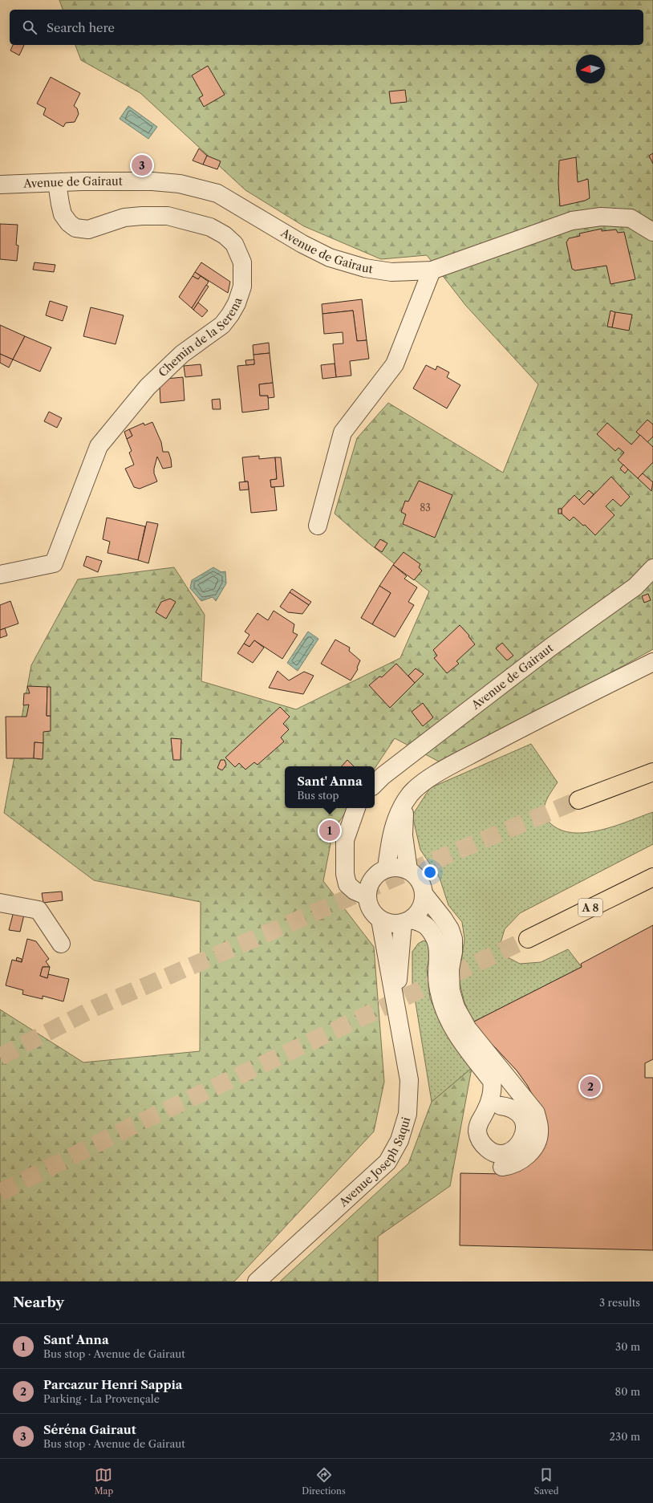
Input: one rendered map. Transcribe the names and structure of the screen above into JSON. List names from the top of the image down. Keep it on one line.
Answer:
{"streets":{"highway":["A 8"],"street":["Avenue de Gairaut","Chemin de la Serena","Avenue Joseph Saqui"]},"crossings":[["Avenue de Gairaut","Chemin de la Serena"]],"house_numbers":["83"],"north":"left","page":{"search":"Search here","pins":["3","1","2"],"popup":["Sant' Anna","Bus stop"],"heading":["Nearby","3 results"],"list":[{"mark":"1","name":"Sant' Anna","note":"Bus stop · Avenue de Gairaut","value":"30 m"},{"mark":"2","name":"Parcazur Henri Sappia","note":"Parking · La Provençale","value":"80 m"},{"mark":"3","name":"Séréna Gairaut","note":"Bus stop · Avenue de Gairaut","value":"230 m"}],"nav":["Map","Directions","Saved"]}}
